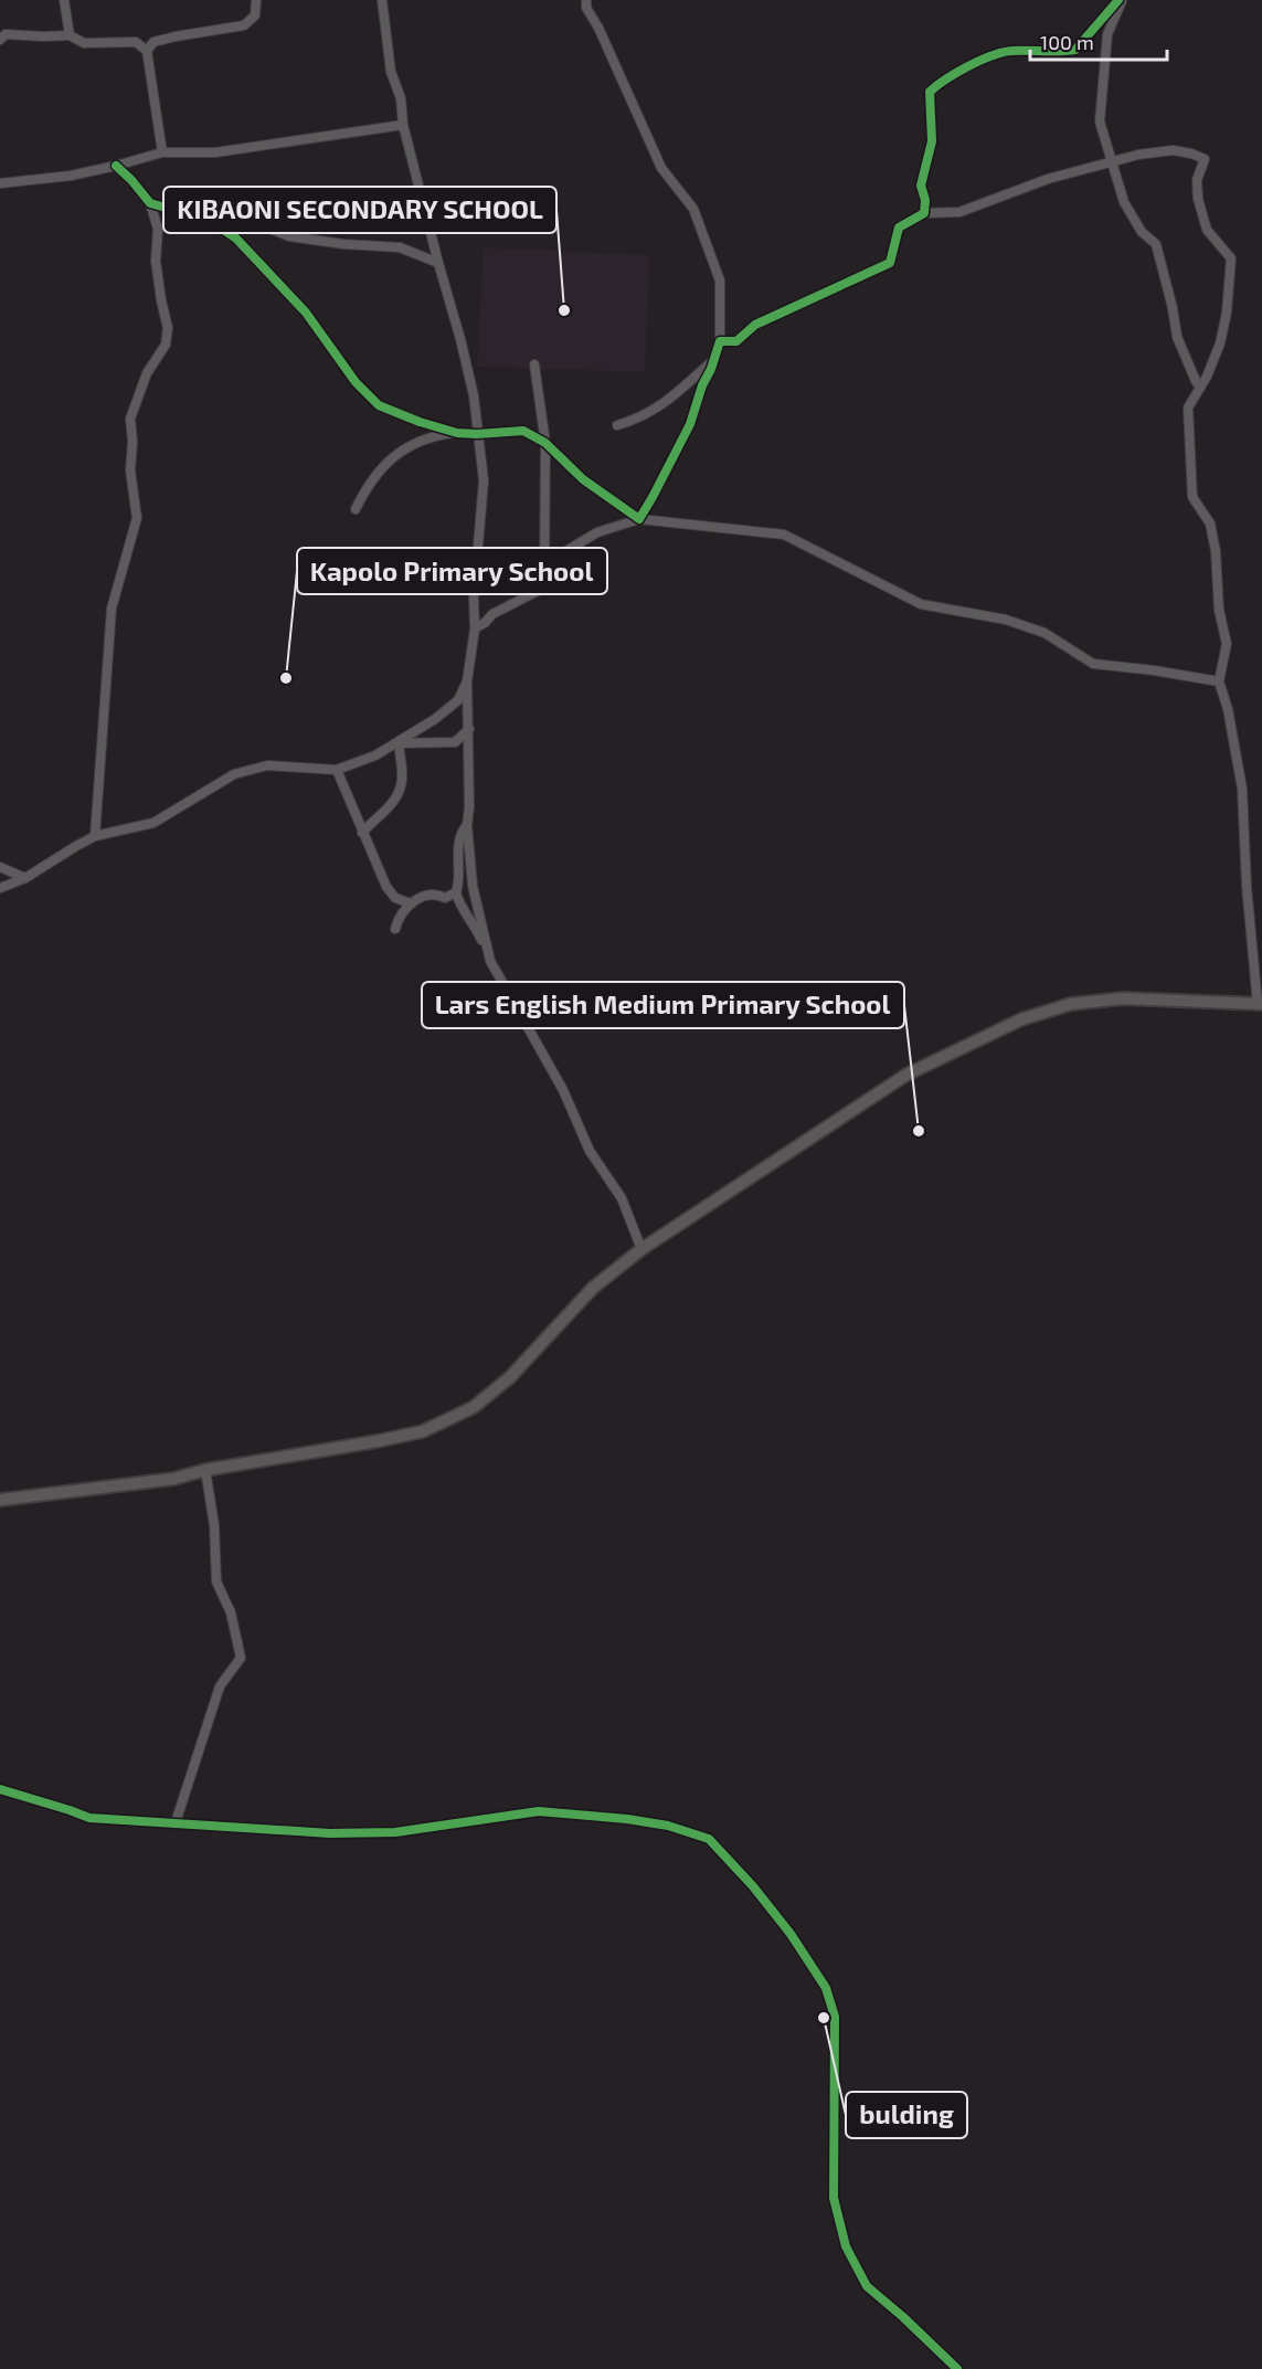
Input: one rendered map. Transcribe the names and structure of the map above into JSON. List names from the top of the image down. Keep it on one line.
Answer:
{"places":["KIBAONI SECONDARY SCHOOL","Kapolo Primary School","Lars English Medium Primary School","bulding"],"scale_bar":"100 m"}
